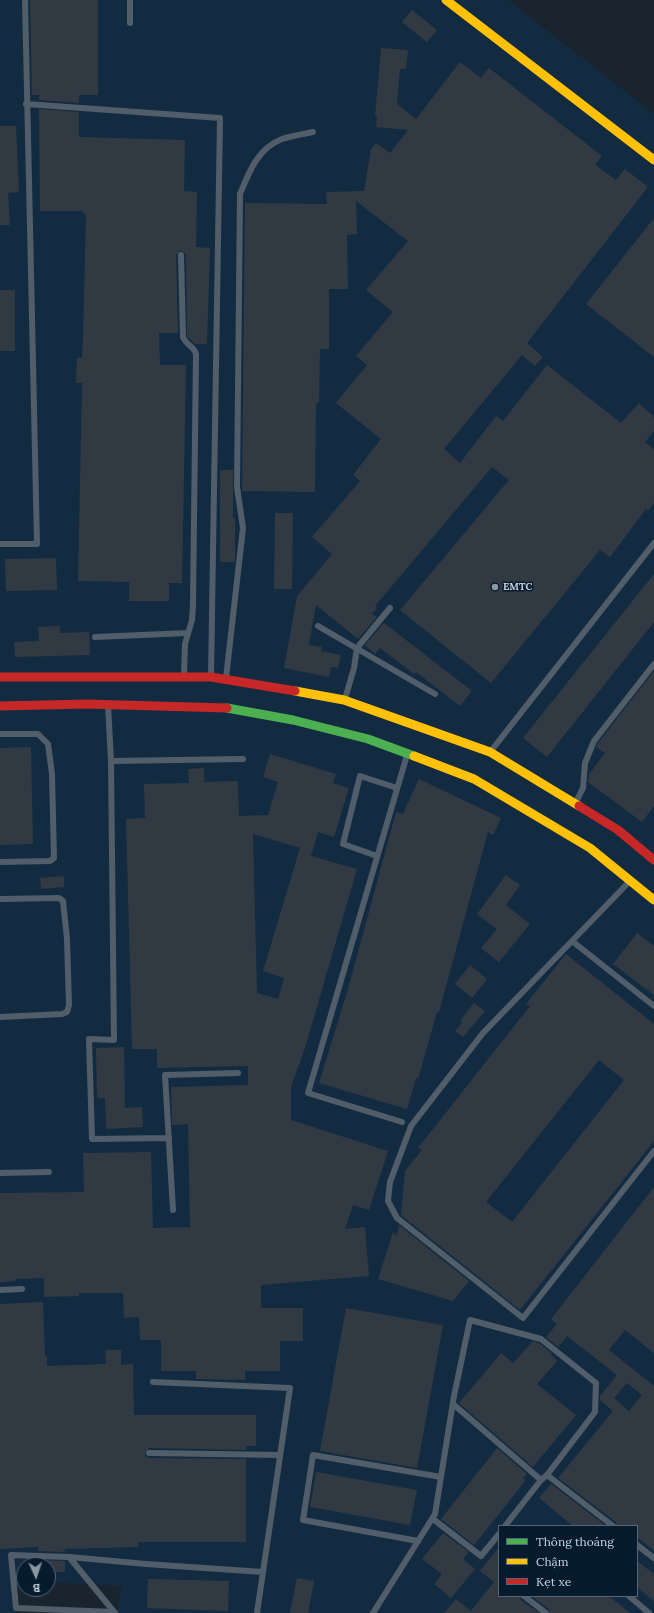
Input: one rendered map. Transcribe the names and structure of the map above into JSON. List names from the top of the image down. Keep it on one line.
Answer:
{"places":["EMTC"],"legend":["Thông thoáng","Chậm","Kẹt xe"],"north":"bottom"}
